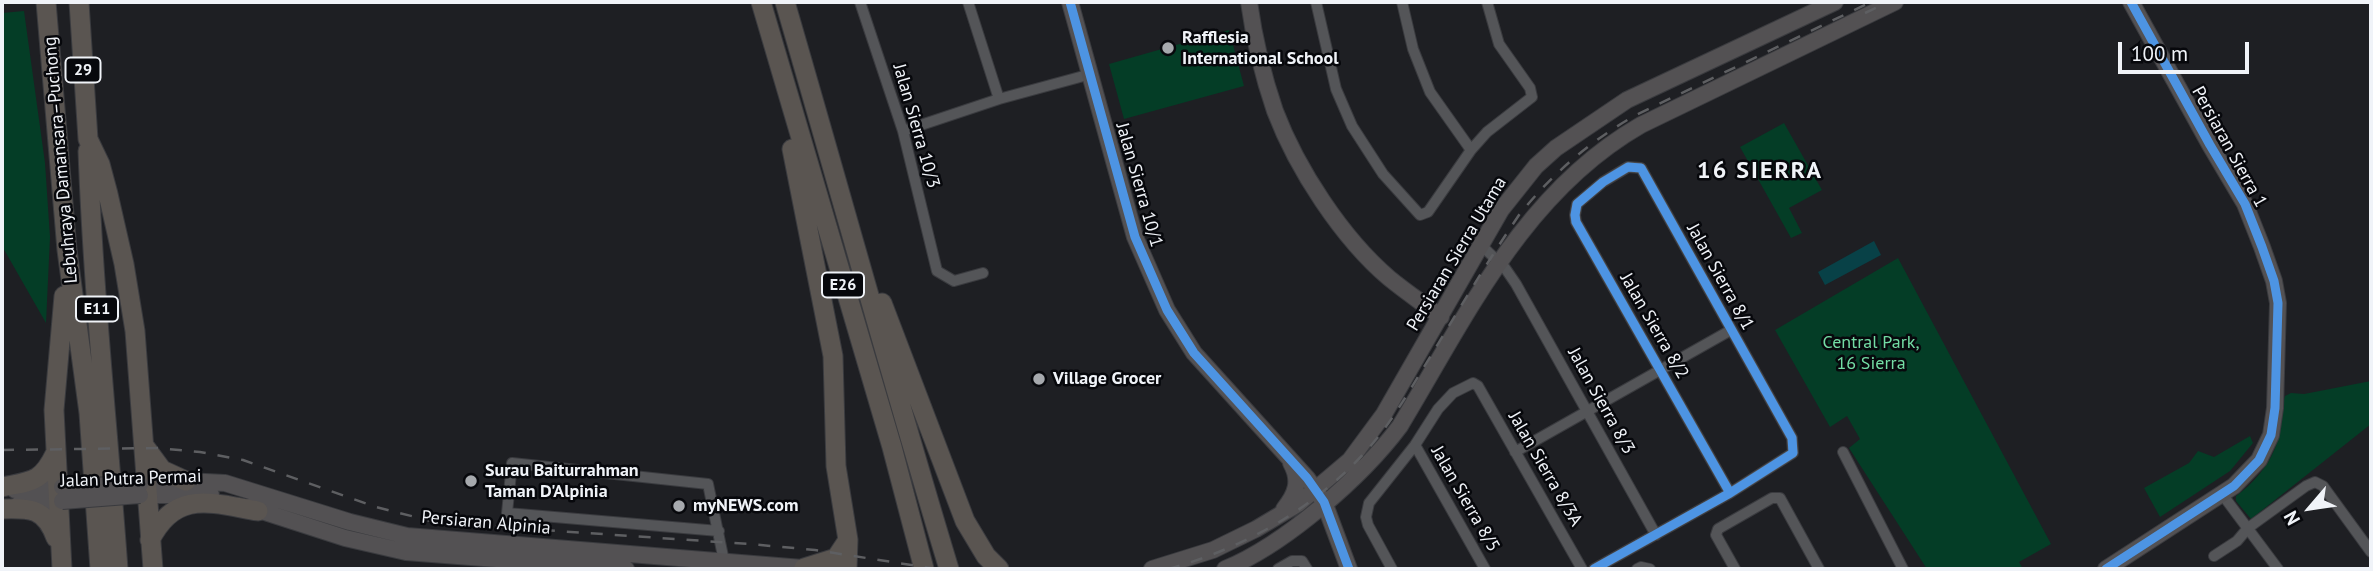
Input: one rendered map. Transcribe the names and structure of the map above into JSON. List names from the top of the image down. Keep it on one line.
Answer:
{"streets":{"highway":["29","Lebuhraya Damansara–Puchong","E26","E11"],"main road":["Persiaran Sierra 1","Jalan Sierra 10/1","Persiaran Sierra Utama","Jalan Putra Permai","Persiaran Alpinia"],"street":["Jalan Sierra 10/3","Jalan Sierra 8/1","Jalan Sierra 8/2","Jalan Sierra 8/3","Jalan Sierra 8/3A","Jalan Sierra 8/5"]},"crossings":[["29","Lebuhraya Damansara–Puchong"],["Jalan Sierra 10/1","Persiaran Sierra Utama"],["Persiaran Sierra Utama","Jalan Sierra 8/3"],["Jalan Sierra 8/1","Jalan Sierra 8/2"],["Jalan Sierra 8/3A","Jalan Sierra 8/5"],["Jalan Putra Permai","Persiaran Alpinia"]],"districts":["16 SIERRA"],"parks":["Central Park, 16 Sierra"],"places":["Rafflesia International School","Village Grocer","Surau Baiturrahman Taman D'Alpinia","myNEWS.com"],"scale_bar":"100 m","north":"bottom left"}
